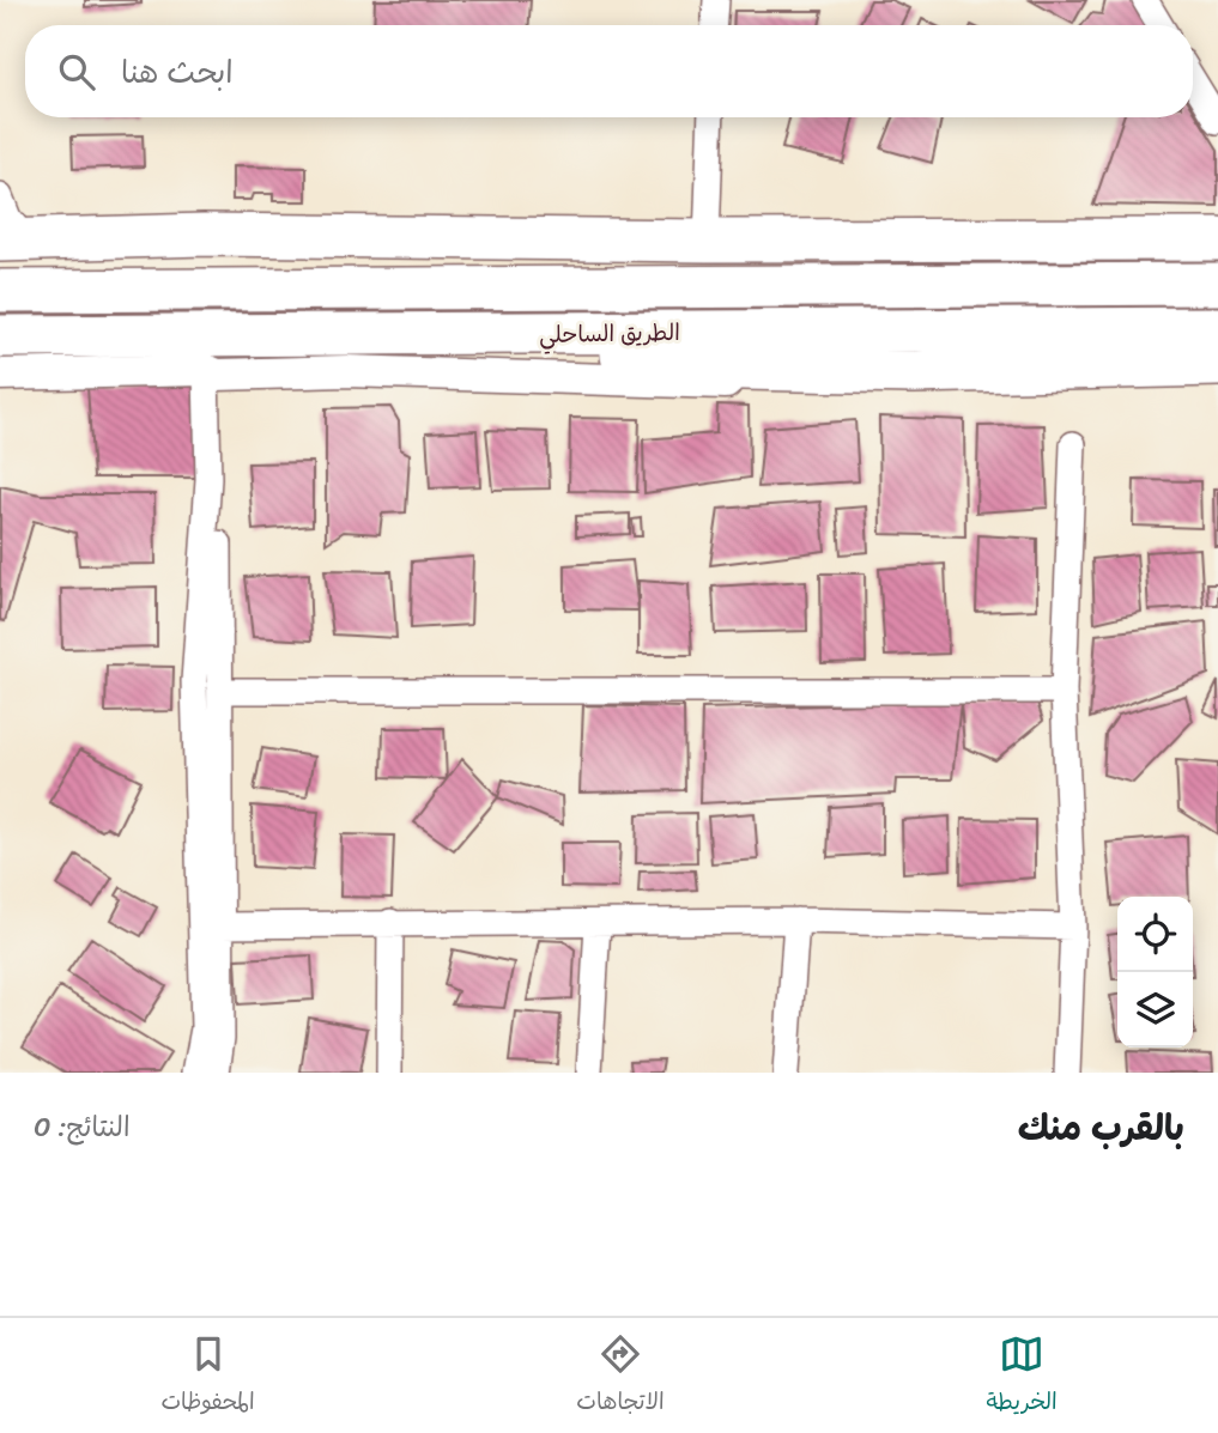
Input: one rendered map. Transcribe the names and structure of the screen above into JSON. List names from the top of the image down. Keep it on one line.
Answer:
{"streets":{"highway":["الطريق الساحلي"]},"page":{"search":"ابحث هنا","heading":["بالقرب منك","النتائج: 0"],"nav":["الخريطة","الاتجاهات","المحفوظات"]}}
